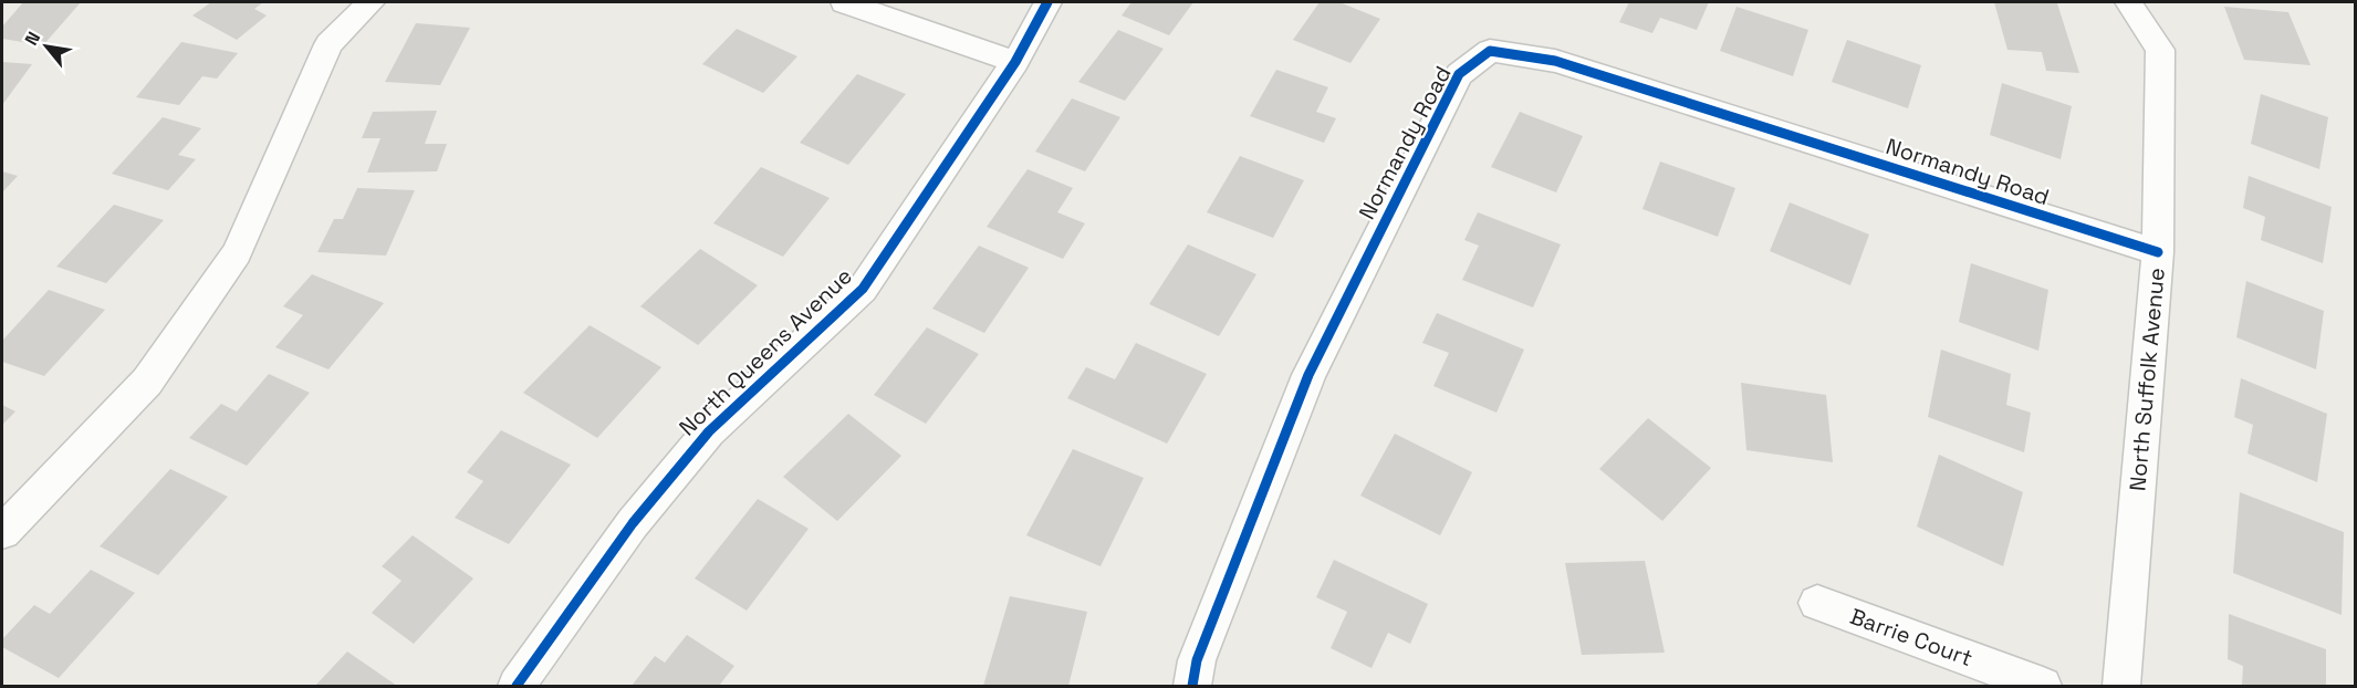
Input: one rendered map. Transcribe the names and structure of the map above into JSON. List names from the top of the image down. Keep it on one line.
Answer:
{"streets":{"street":["Normandy Road","North Queens Avenue","North Suffolk Avenue","Barrie Court"]},"crossings":[["Normandy Road","North Suffolk Avenue"]],"north":"top left"}
